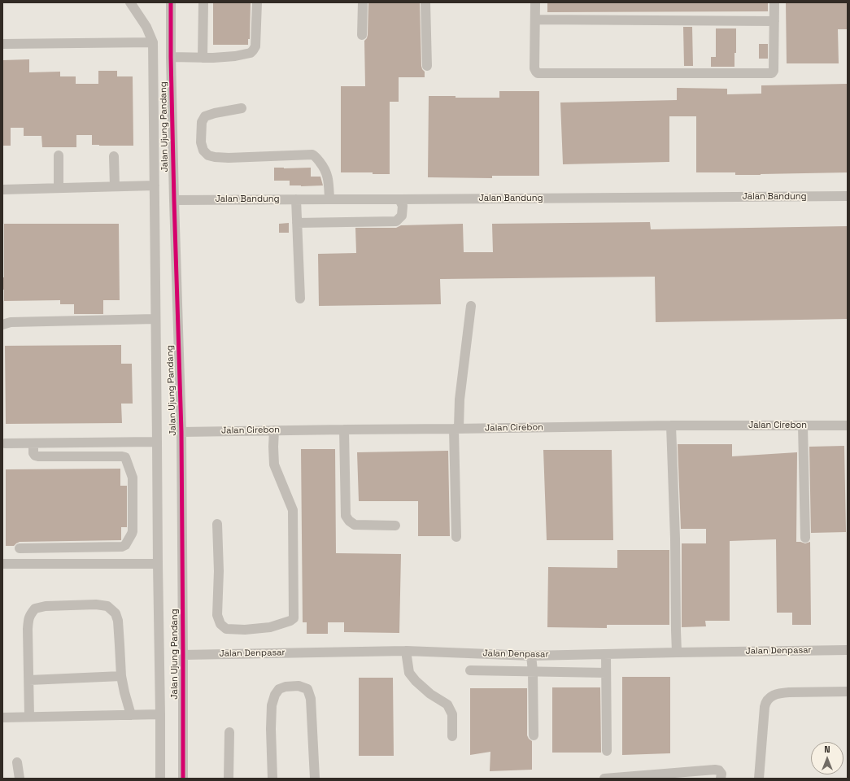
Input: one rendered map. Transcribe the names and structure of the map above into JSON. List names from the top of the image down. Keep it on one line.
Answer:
{"streets":{"street":["Jalan Ujung Pandang","Jalan Bandung","Jalan Cirebon","Jalan Denpasar"]},"crossings":[["Jalan Ujung Pandang","Jalan Bandung"],["Jalan Ujung Pandang","Jalan Cirebon"],["Jalan Ujung Pandang","Jalan Denpasar"]],"north":"top"}
